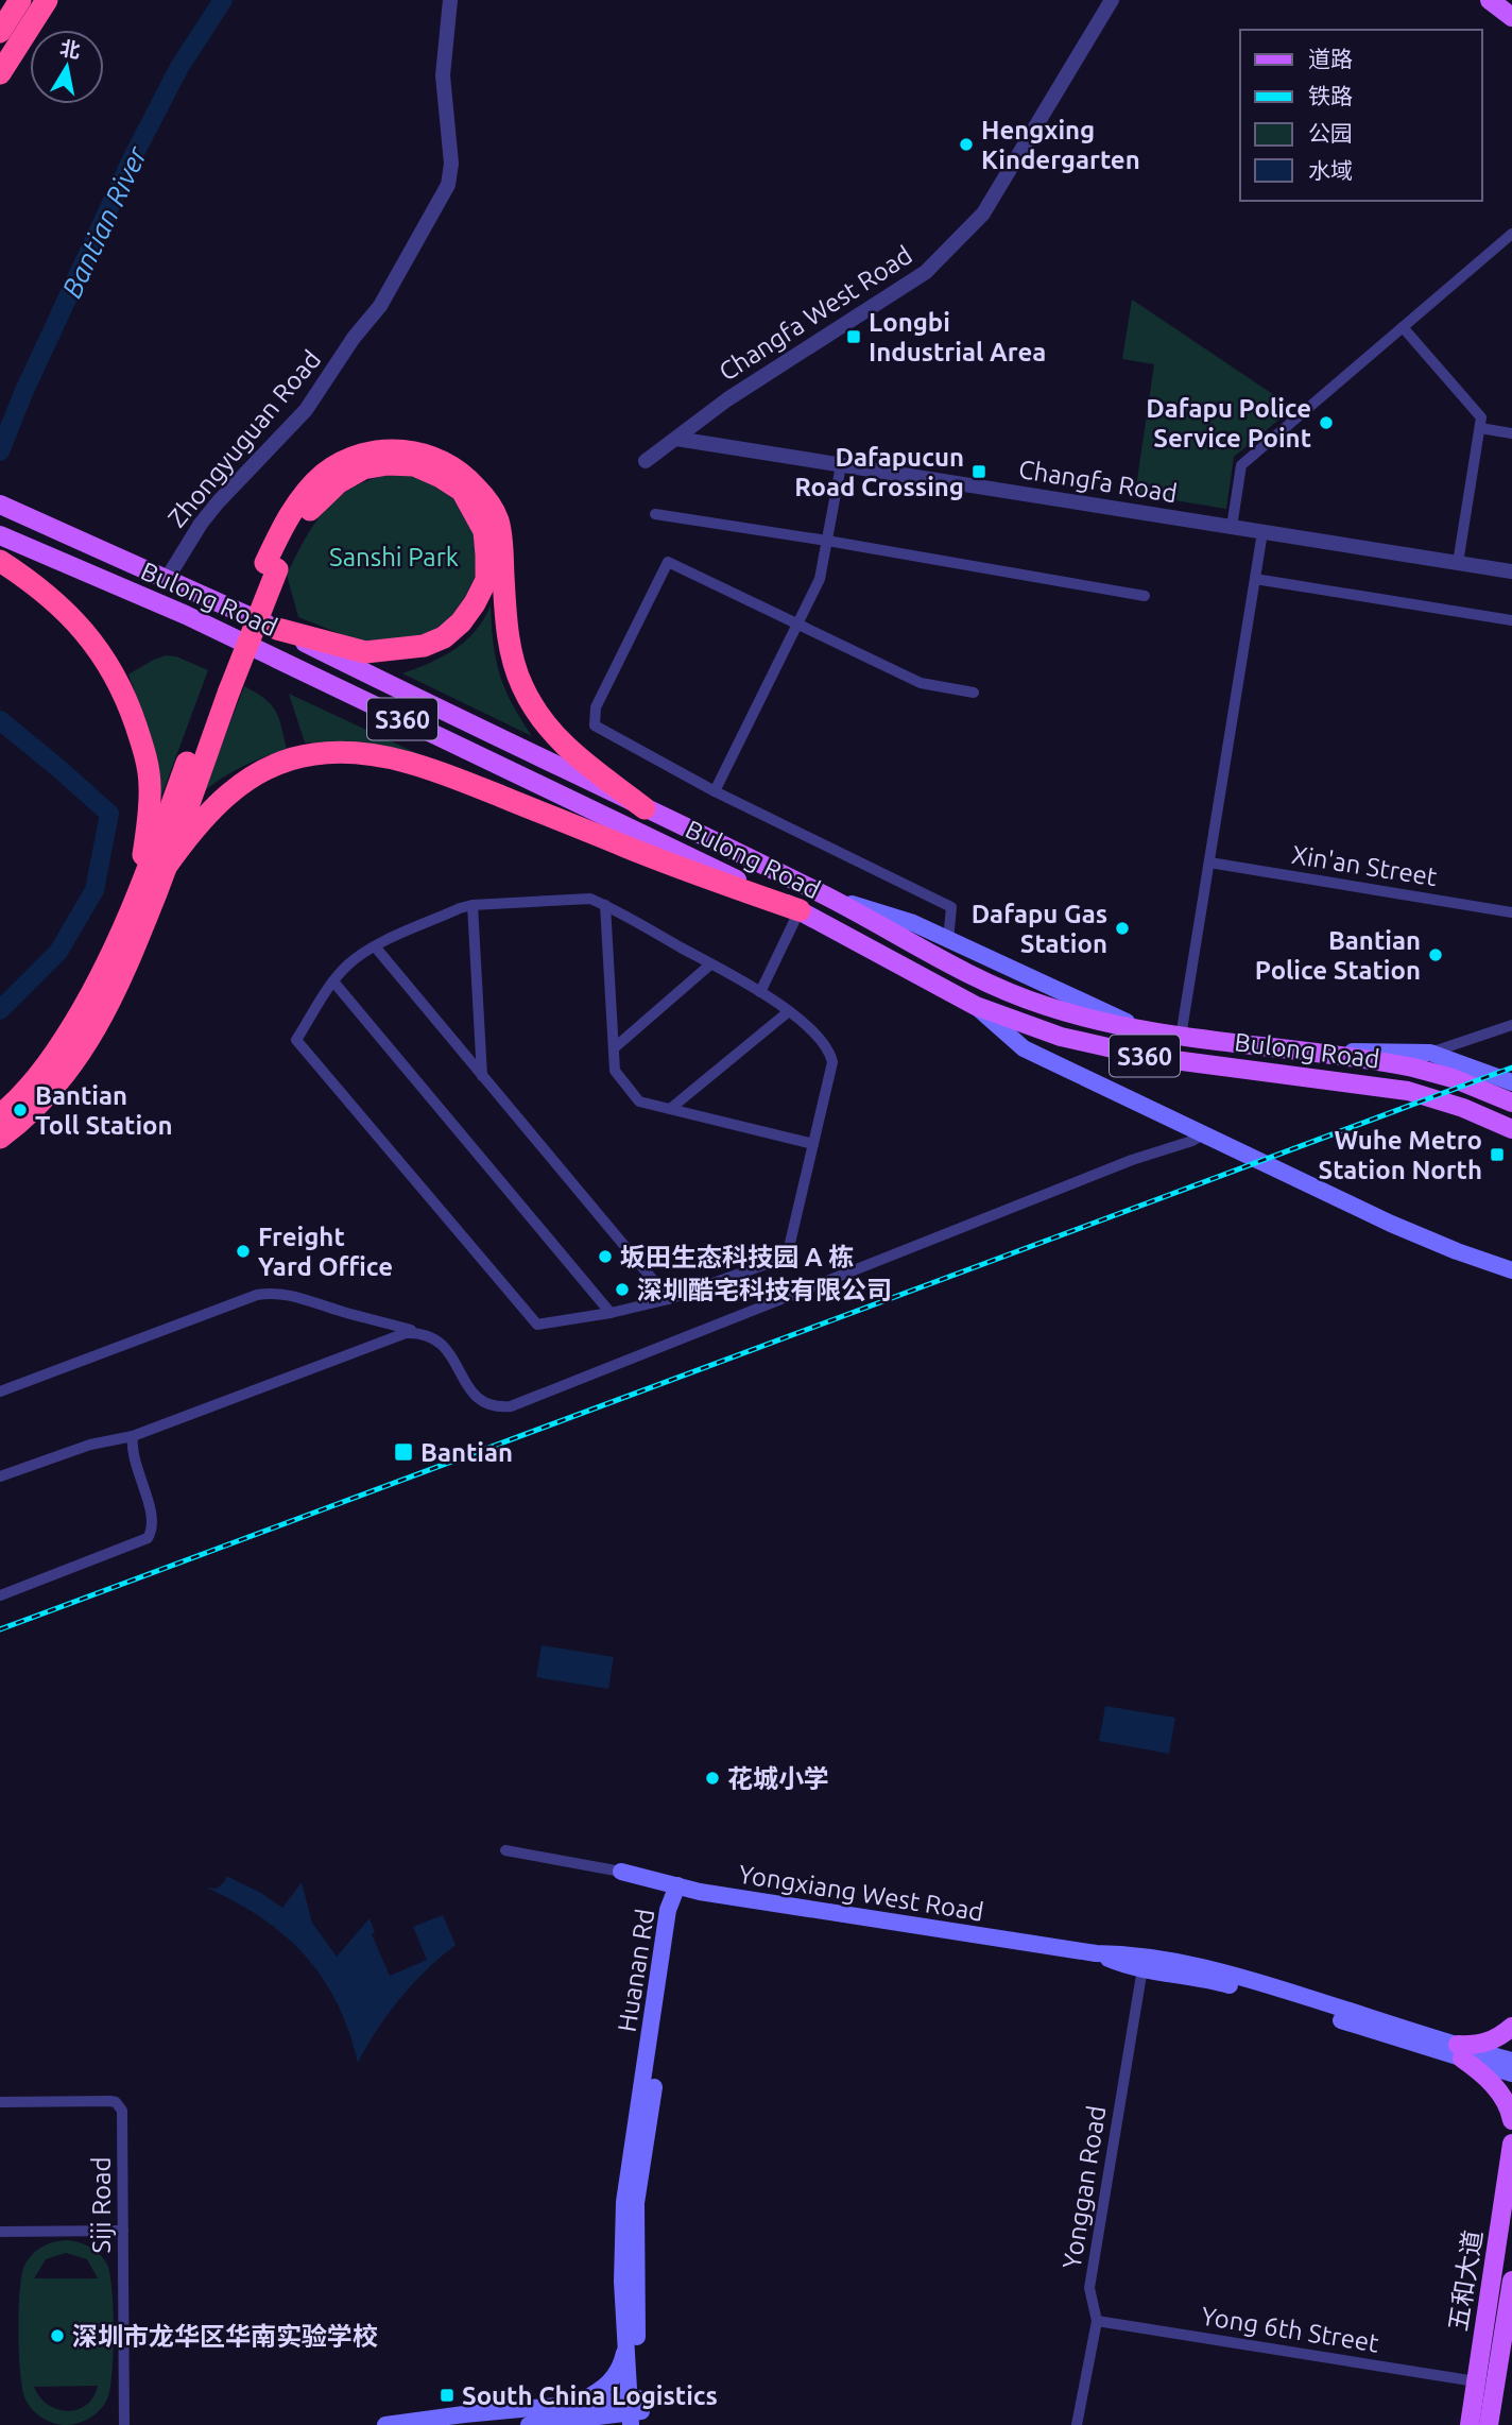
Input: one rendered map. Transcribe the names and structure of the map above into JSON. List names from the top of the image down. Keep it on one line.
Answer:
{"streets":{"main road":["Bulong Road","S360","Yongxiang West Road","Huanan Rd","五和大道"],"street":["Changfa West Road","Zhongyuguan Road","Changfa Road","Xin'an Street","Yonggan Road","Siji Road","Yong 6th Street"]},"crossings":[["Changfa West Road","Changfa Road"],["Zhongyuguan Road","Bulong Road"],["Yongxiang West Road","Huanan Rd"],["Yongxiang West Road","Yonggan Road"],["Yonggan Road","Yong 6th Street"],["五和大道","Yong 6th Street"]],"water":["Bantian River"],"parks":["Sanshi Park"],"places":{"other":["Hengxing Kindergarten","Dafapu Police Service Point","Dafapu Gas Station","Bantian Police Station","Bantian Toll Station","Freight Yard Office","坂田生态科技园 A 栋","深圳酷宅科技有限公司","花城小学","深圳市龙华区华南实验学校"],"transit":["Longbi Industrial Area","Dafapucun Road Crossing","Wuhe Metro Station North","Bantian","South China Logistics"]},"legend":["道路","铁路","公园","水域"],"north":"top"}
